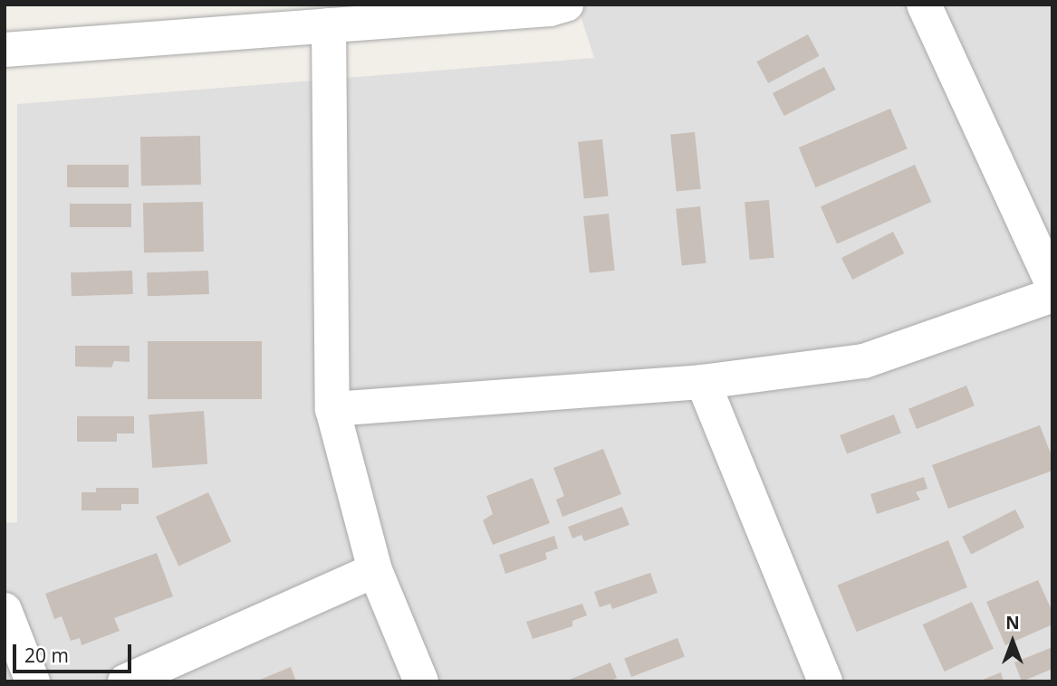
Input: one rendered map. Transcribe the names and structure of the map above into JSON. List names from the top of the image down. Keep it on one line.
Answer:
{"scale_bar":"20 m","north":"top"}
